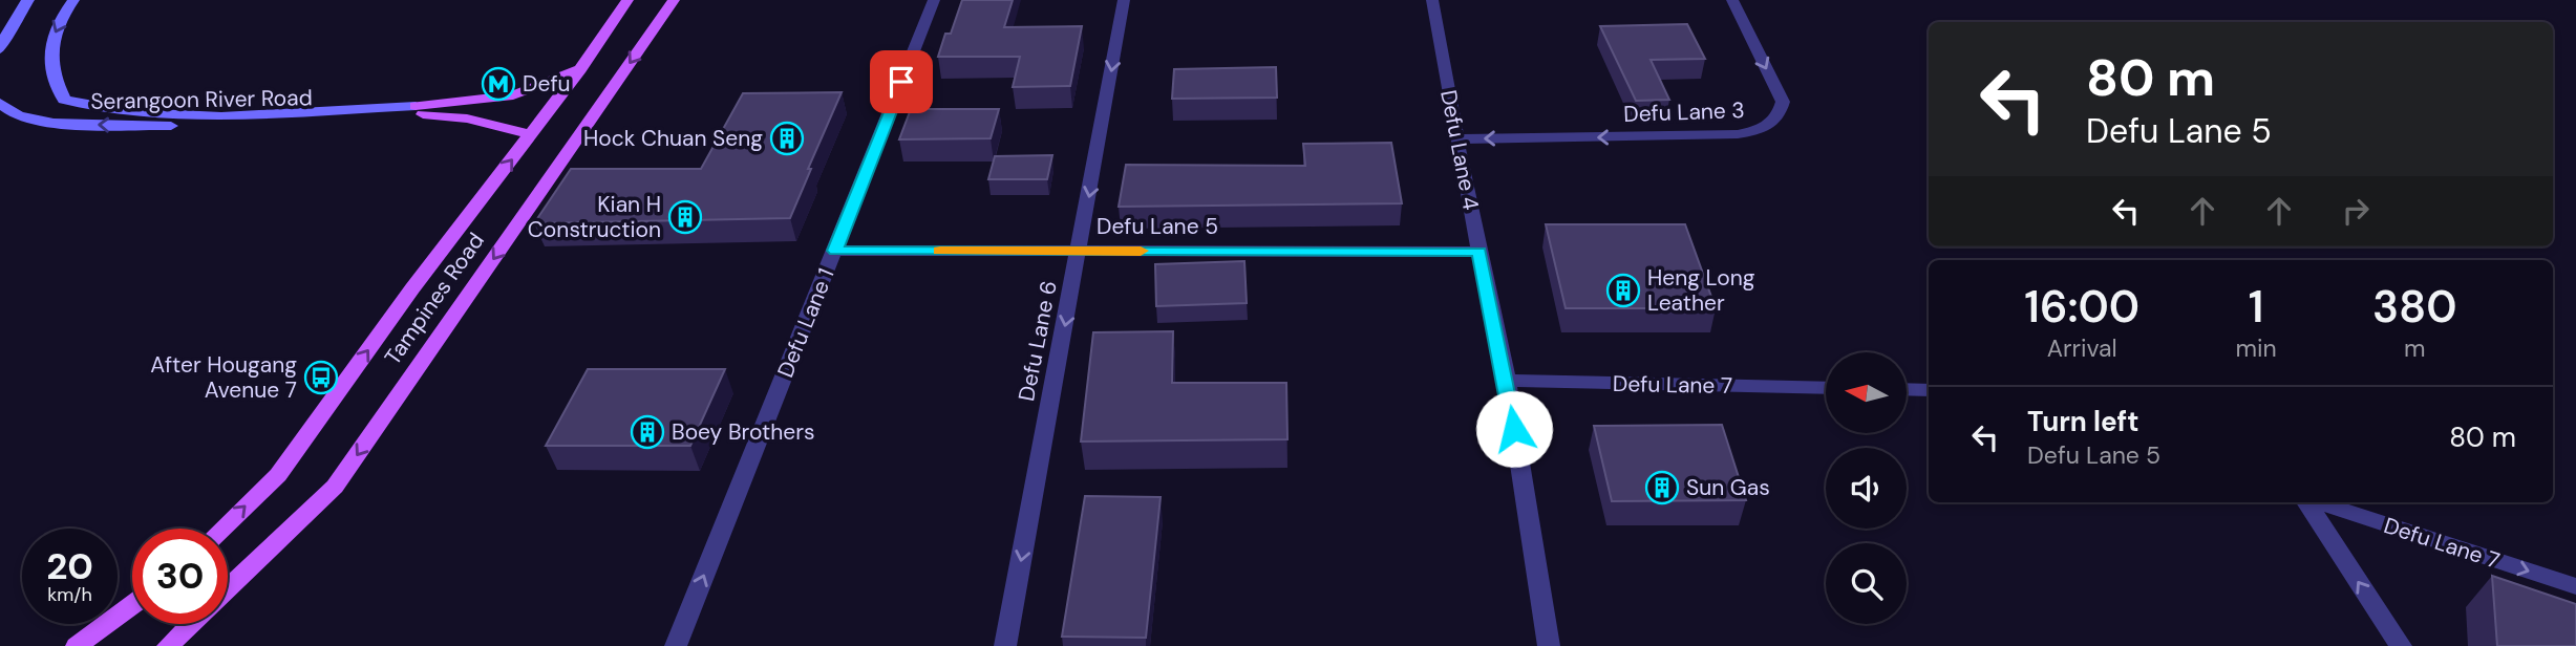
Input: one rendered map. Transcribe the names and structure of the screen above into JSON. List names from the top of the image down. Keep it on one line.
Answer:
{"streets":{"main road":["Tampines Road"],"street":["Serangoon River Road","Defu Lane 3","Defu Lane 4","Defu Lane 5","Defu Lane 1","Defu Lane 6","Defu Lane 7"]},"crossings":[["Defu Lane 3","Defu Lane 4"],["Defu Lane 4","Defu Lane 5"],["Defu Lane 4","Defu Lane 7"],["Defu Lane 5","Defu Lane 1"],["Defu Lane 5","Defu Lane 6"]],"one_way":["Defu Lane 1","Defu Lane 6","Defu Lane 7"],"places":{"metro station":["Defu"],"building":["Hock Chuan Seng","Kian H Construction","Heng Long Leather","Boey Brothers","Sun Gas"],"bus stop":["After Hougang Avenue 7"]},"north":"left","page":{"turn":["80 m","Defu Lane 5"],"eta":["16:00","Arrival","1","min","380","m"],"list":[{"name":"Turn left","note":"Defu Lane 5","value":"80 m"}],"speed":"20 km/h","limit":"30"}}
